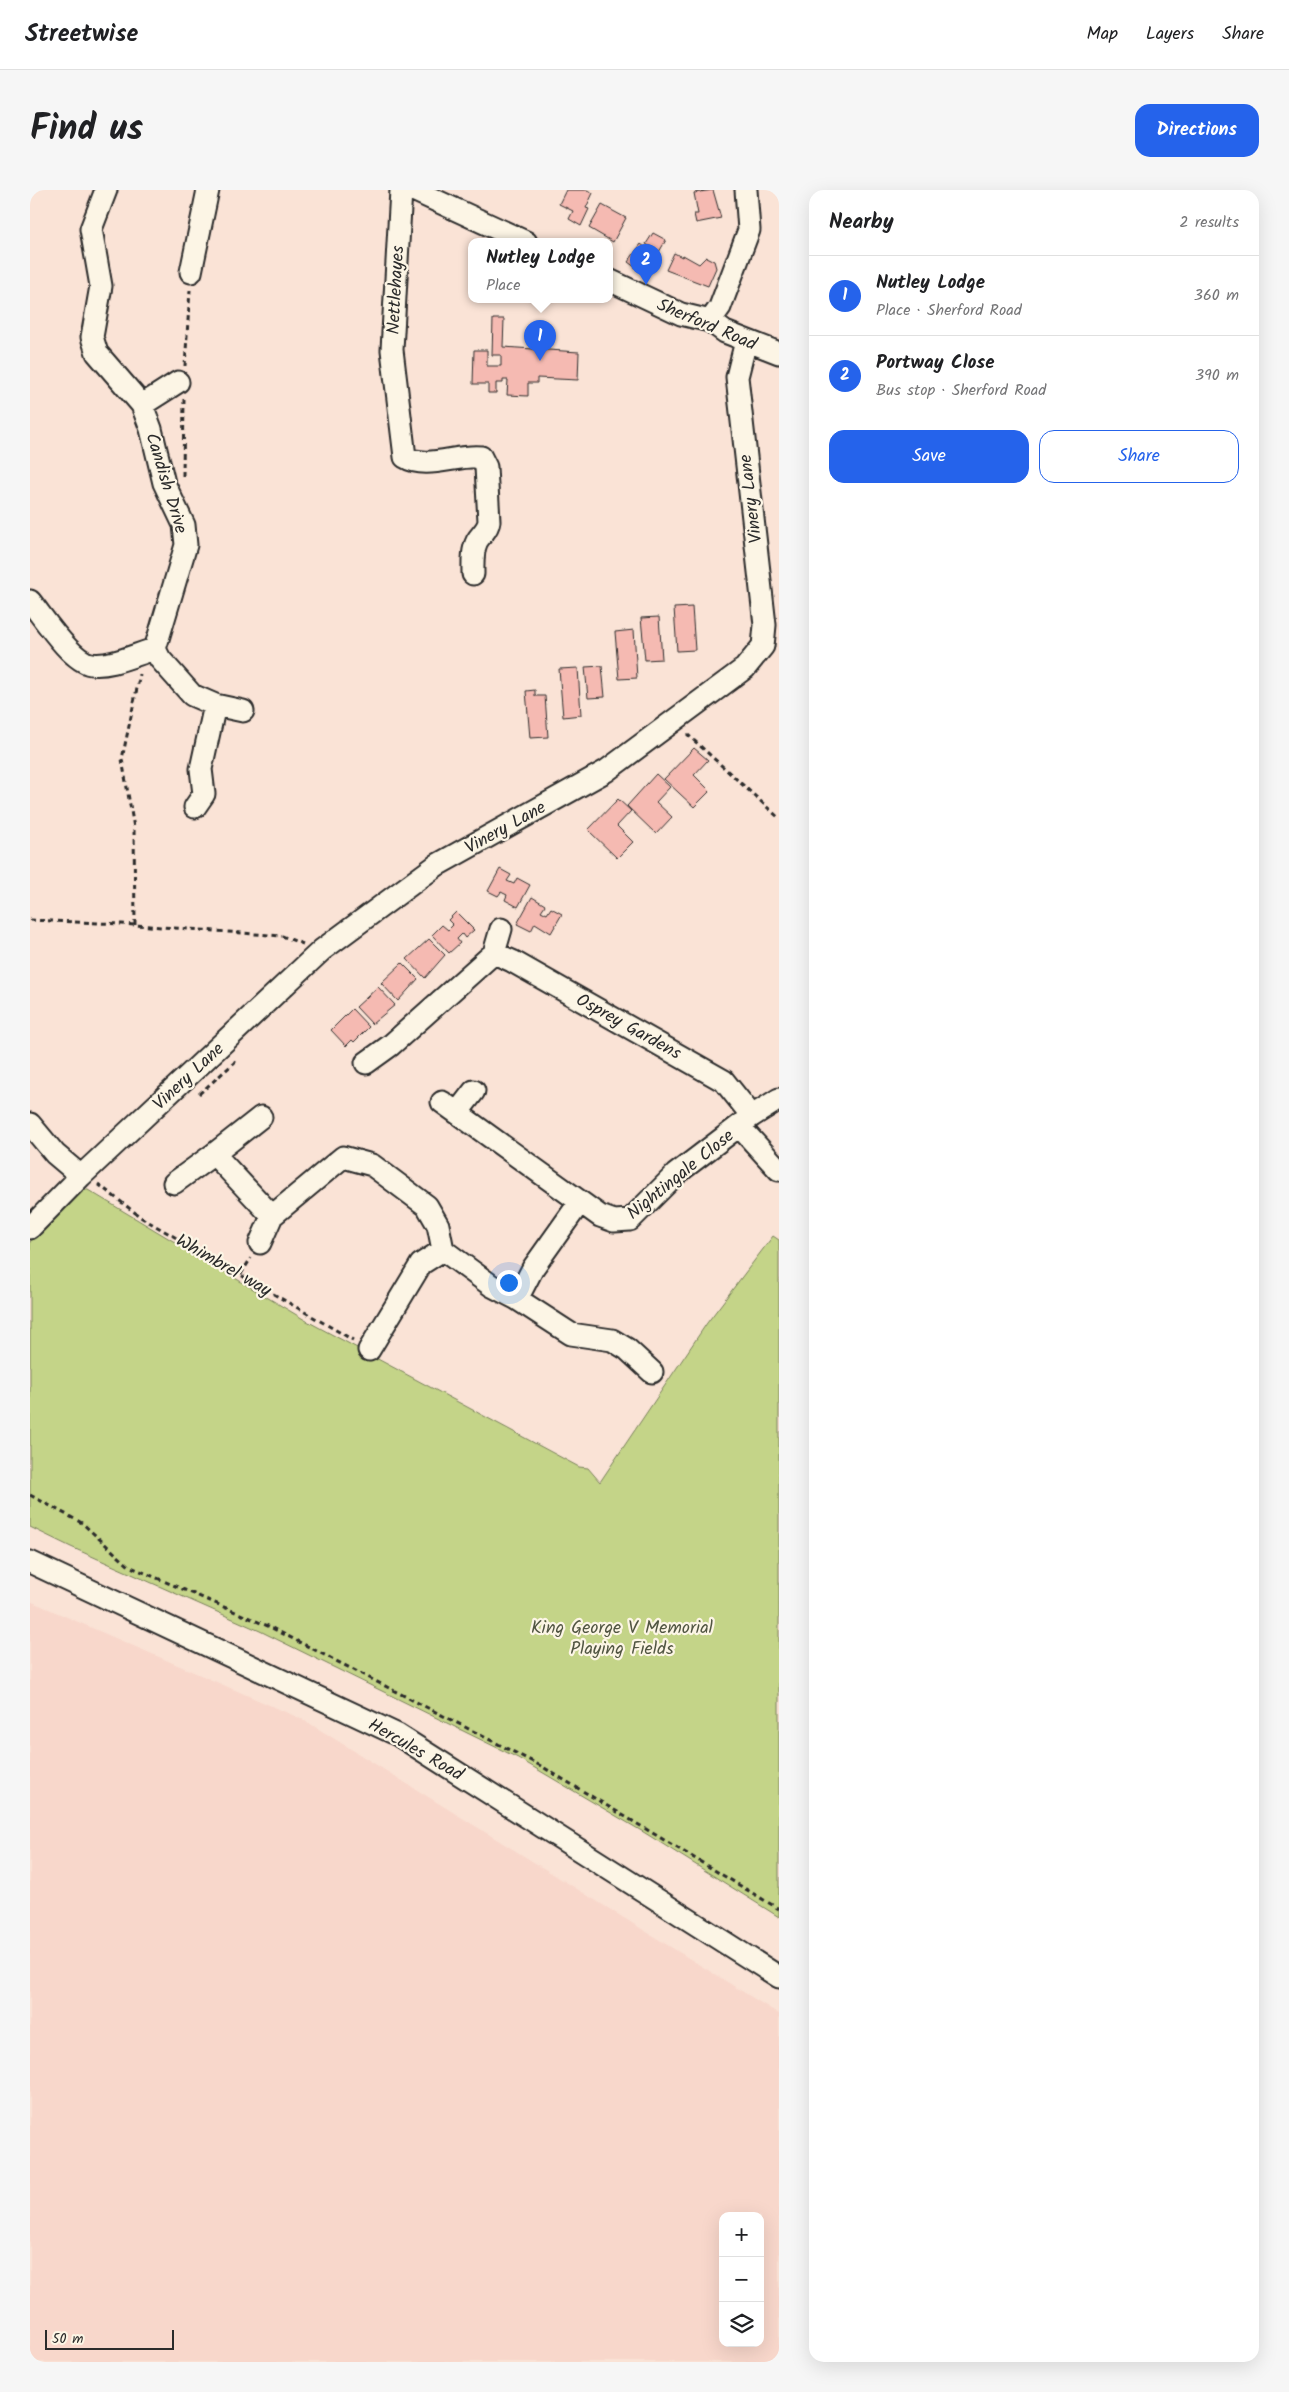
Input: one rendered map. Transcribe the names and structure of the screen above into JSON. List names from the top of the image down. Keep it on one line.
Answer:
{"streets":{"street":["Nettlehayes","Sherford Road","Candish Drive","Vinery Lane","Osprey Gardens","Nightingale Close","Hercules Road"],"path":["Whimbrel way"]},"crossings":[["Sherford Road","Vinery Lane"],["Vinery Lane","Whimbrel way"],["Osprey Gardens","Nightingale Close"]],"parks":["King George V Memorial Playing Fields"],"scale_bar":"50 m","page":{"header":"Streetwise","nav":["Map","Layers","Share"],"title":"Find us","buttons":["Directions",["Save","Share"]],"heading":["Nearby","2 results"],"popup":["Nutley Lodge","Place"],"pins":["2","1"],"list":[{"mark":"1","name":"Nutley Lodge","note":"Place · Sherford Road","value":"360 m"},{"mark":"2","name":"Portway Close","note":"Bus stop · Sherford Road","value":"390 m"}],"map_buttons":["+","−"],"scale":"50 m"}}
